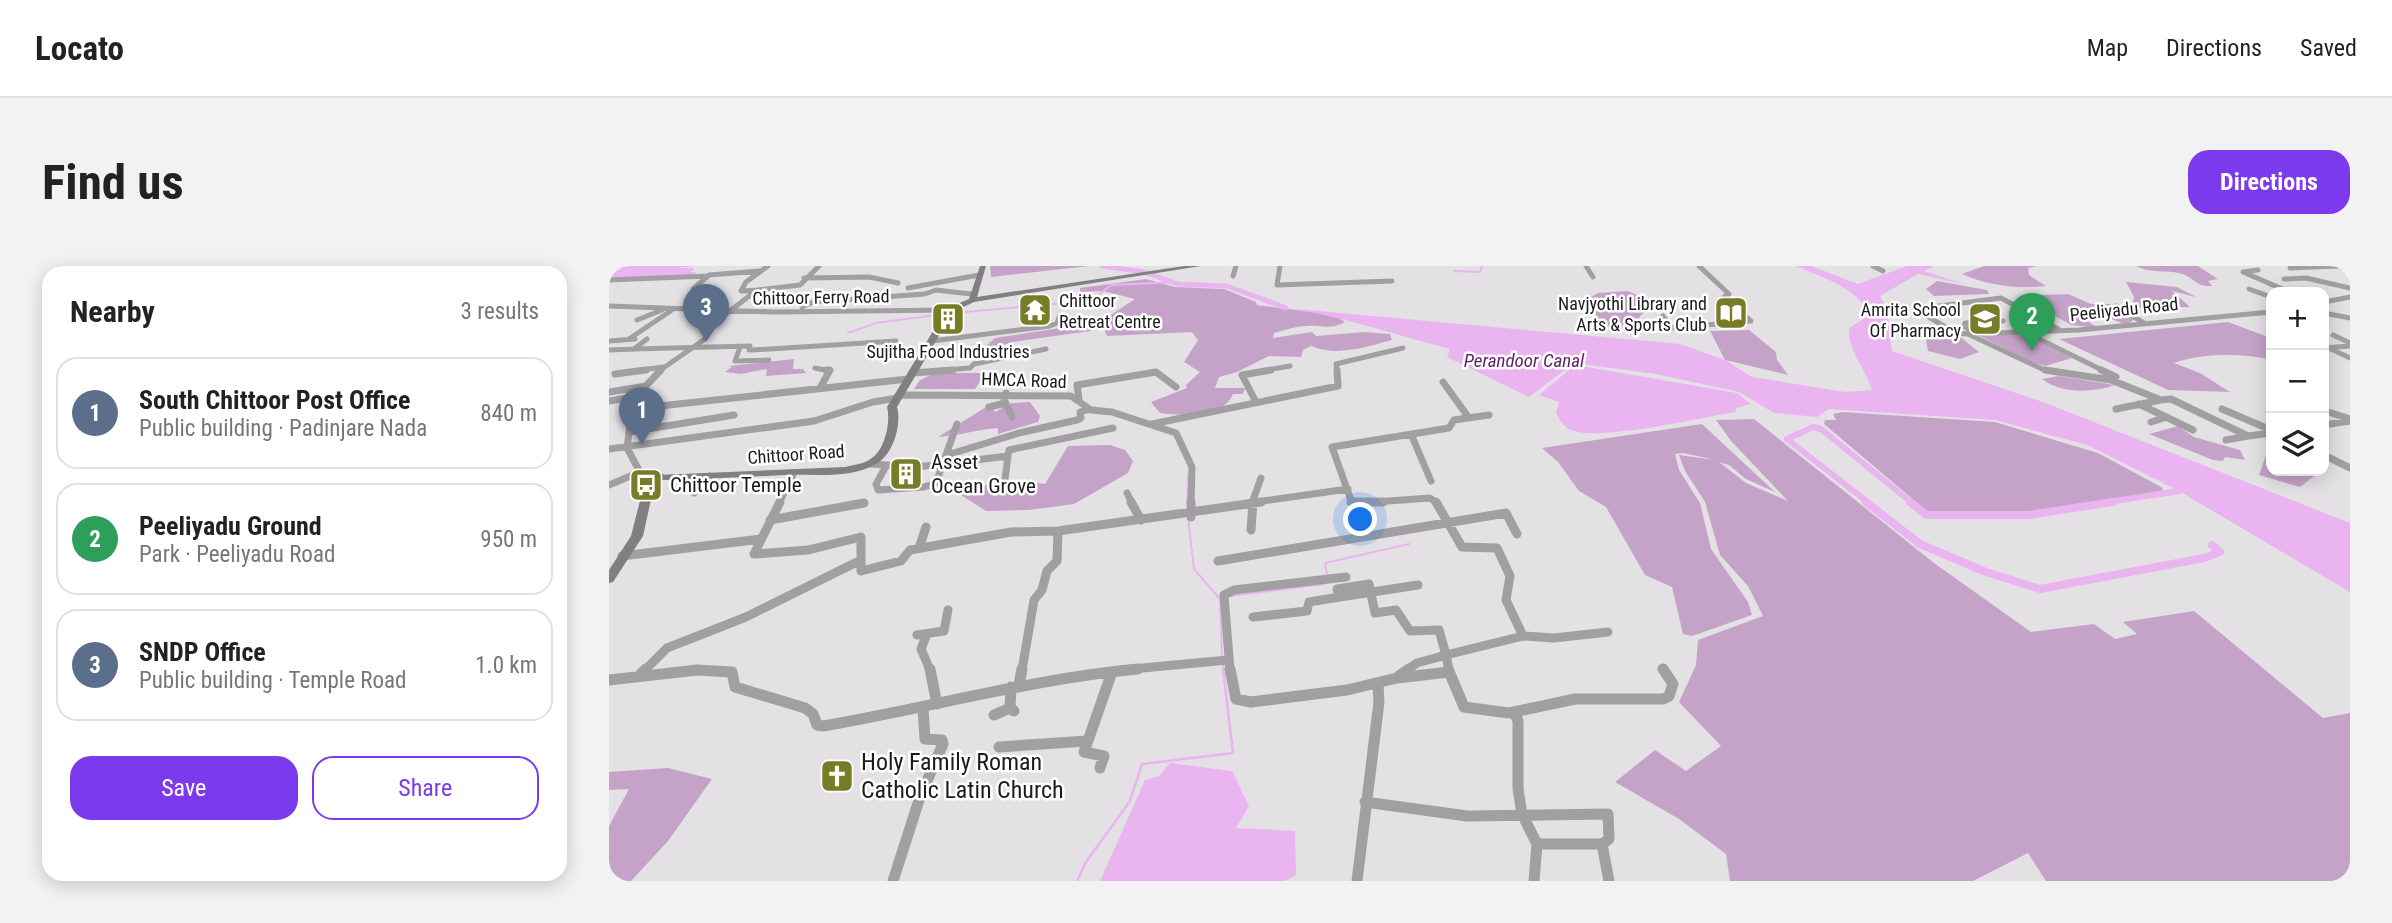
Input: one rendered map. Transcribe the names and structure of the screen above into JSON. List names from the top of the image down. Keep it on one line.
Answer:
{"streets":{"main road":["Chittoor Road"],"street":["Chittoor Ferry Road","Peeliyadu Road","HMCA Road"]},"crossings":[["Chittoor Ferry Road","Chittoor Road"],["HMCA Road","Chittoor Road"]],"water":["Perandoor Canal"],"places":{"temple":["Chittoor Retreat Centre"],"library":["Navjyothi Library and Arts & Sports Club"],"building":["Sujitha Food Industries","Asset Ocean Grove"],"school or university":["Amrita School Of Pharmacy"],"bus stop":["Chittoor Temple"],"church":["Holy Family Roman Catholic Latin Church"]},"page":{"header":"Locato","nav":["Map","Directions","Saved"],"buttons":["Directions",["Save","Share"]],"title":"Find us","heading":["Nearby","3 results"],"pins":["3","2","1"],"map_buttons":["+","−"],"list":[{"mark":"1","name":"South Chittoor Post Office","note":"Public building · Padinjare Nada","value":"840 m"},{"mark":"2","name":"Peeliyadu Ground","note":"Park · Peeliyadu Road","value":"950 m"},{"mark":"3","name":"SNDP Office","note":"Public building · Temple Road","value":"1.0 km"}]}}
